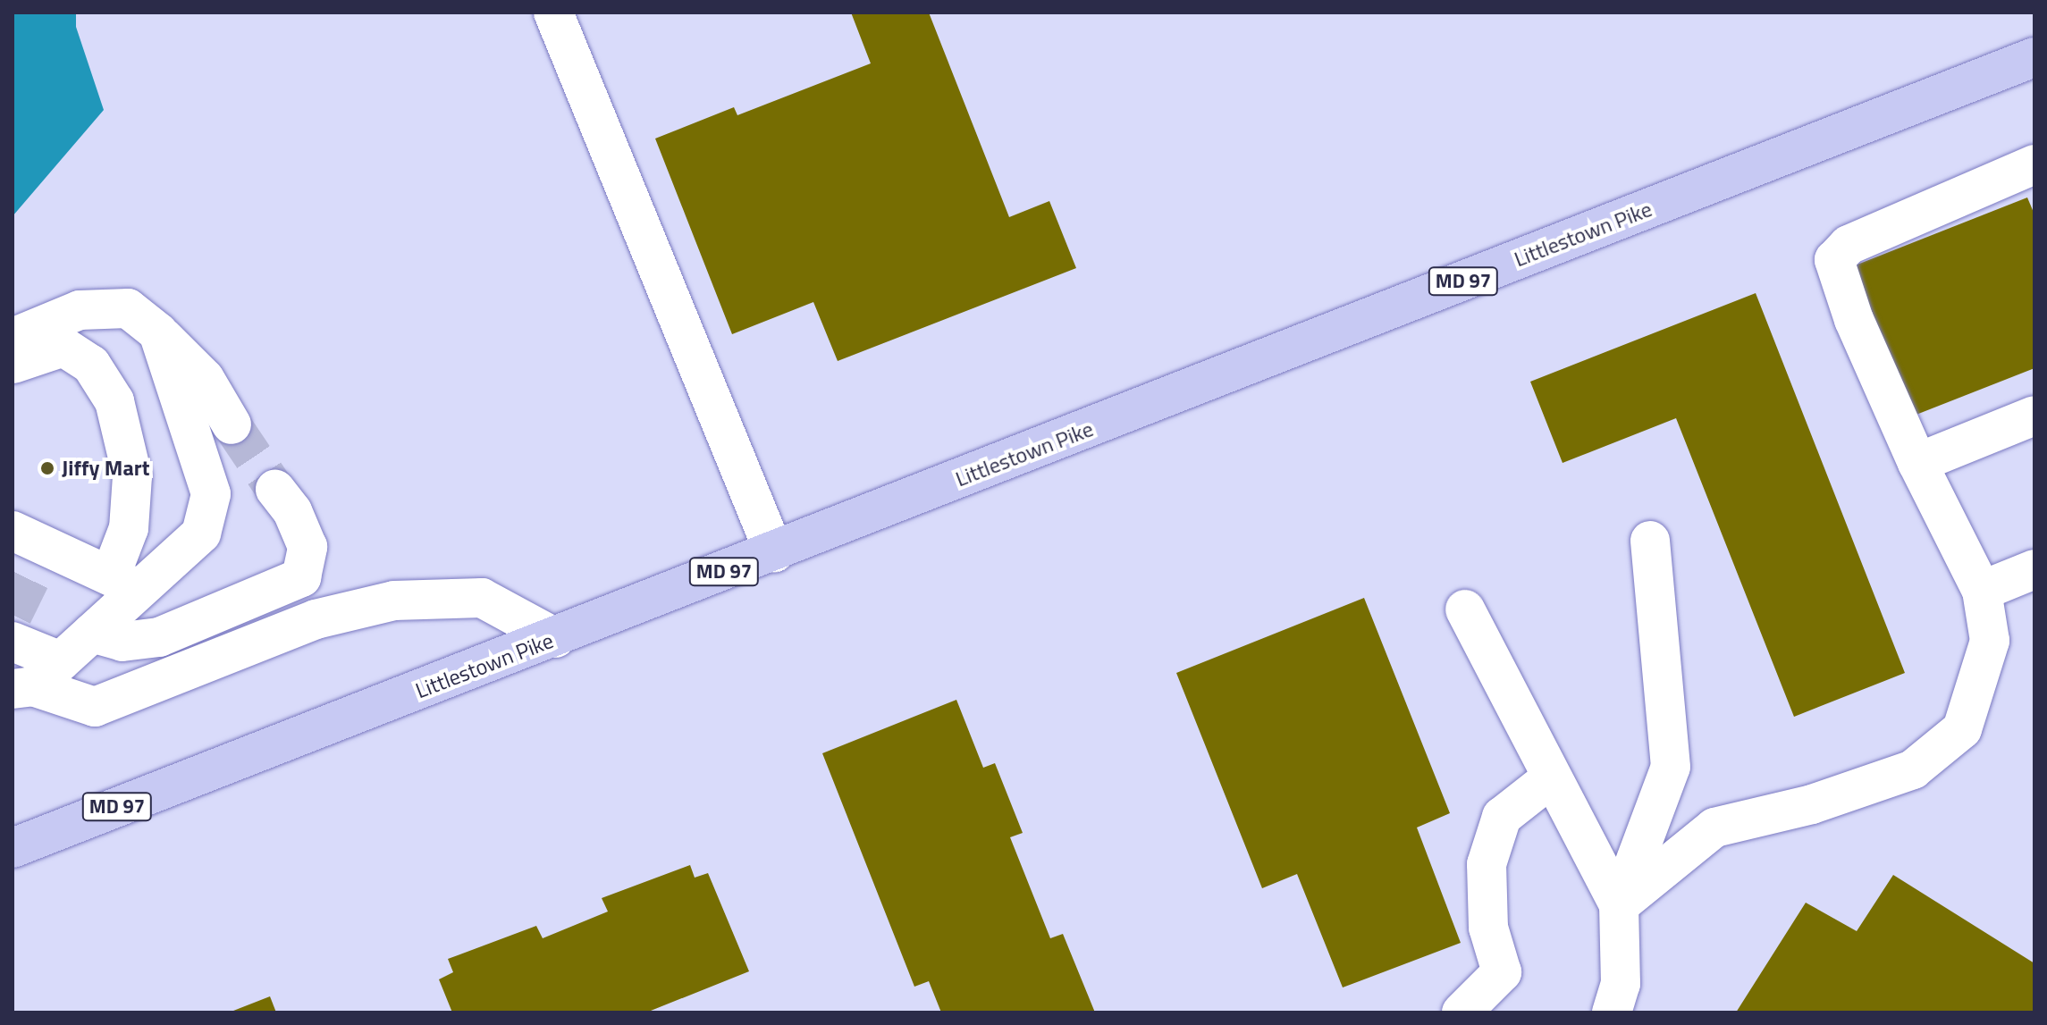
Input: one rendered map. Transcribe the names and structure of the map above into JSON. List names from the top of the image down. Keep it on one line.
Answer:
{"streets":{"highway":["Littlestown Pike","MD 97"]},"places":["Jiffy Mart"]}
